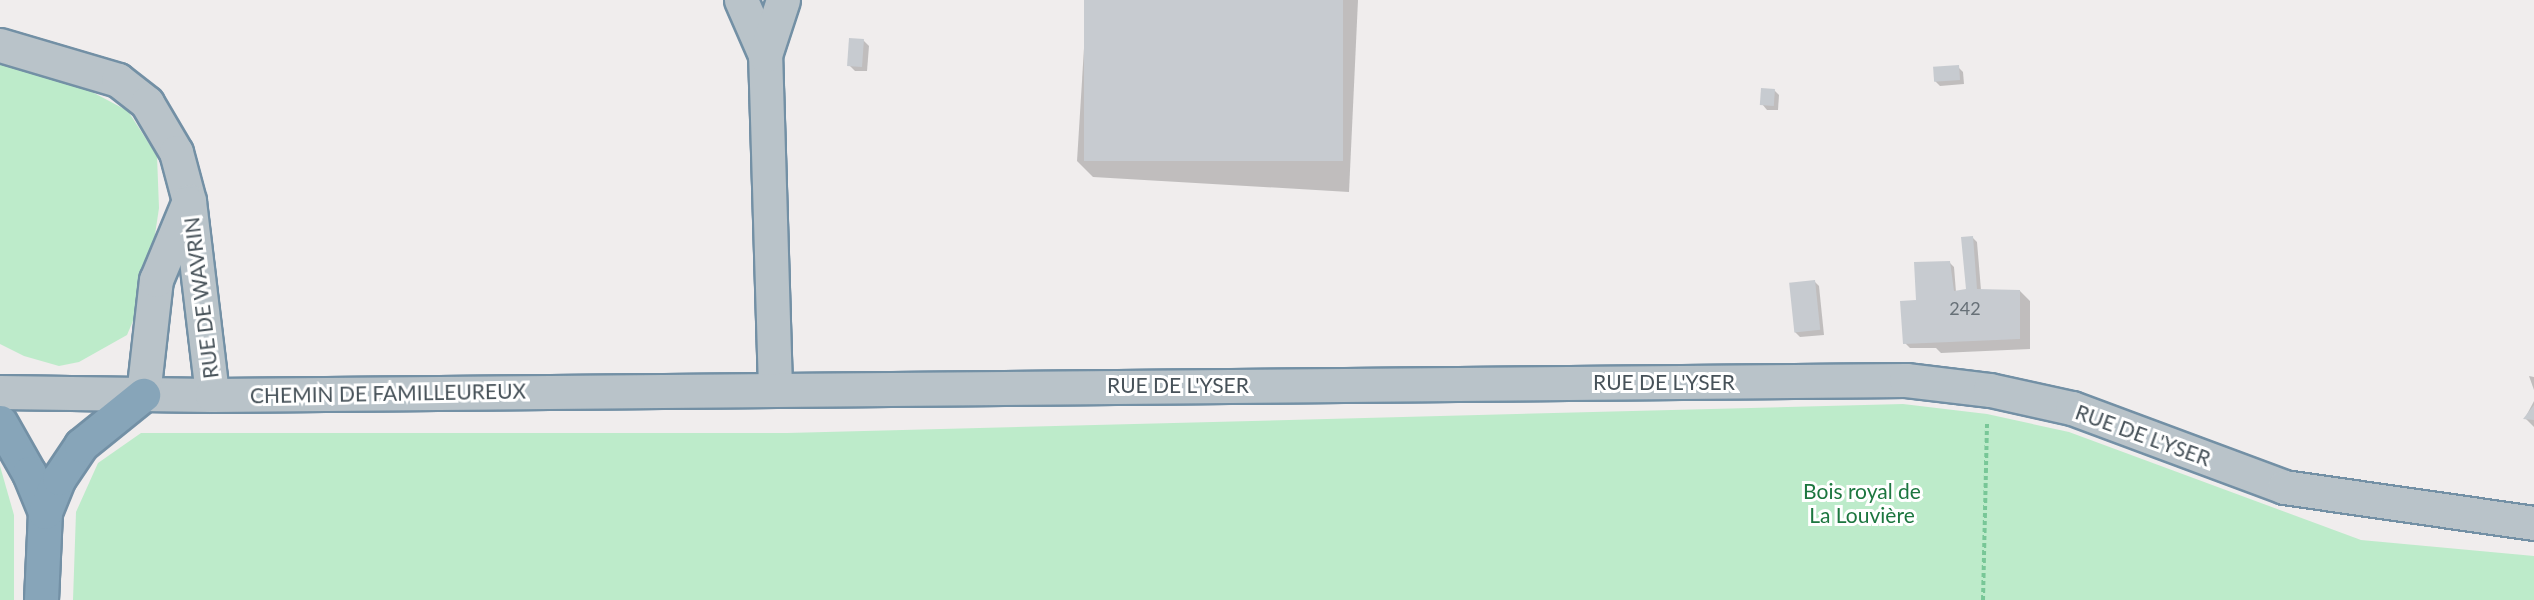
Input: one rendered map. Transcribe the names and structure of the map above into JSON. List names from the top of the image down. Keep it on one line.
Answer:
{"streets":{"street":["RUE DE WAVRIN","RUE DE L'YSER","CHEMIN DE FAMILLEUREUX"]},"crossings":[["RUE DE WAVRIN","CHEMIN DE FAMILLEUREUX"],["RUE DE L'YSER","CHEMIN DE FAMILLEUREUX"]],"parks":["Bois royal de La Louvière"],"house_numbers":["242"]}
